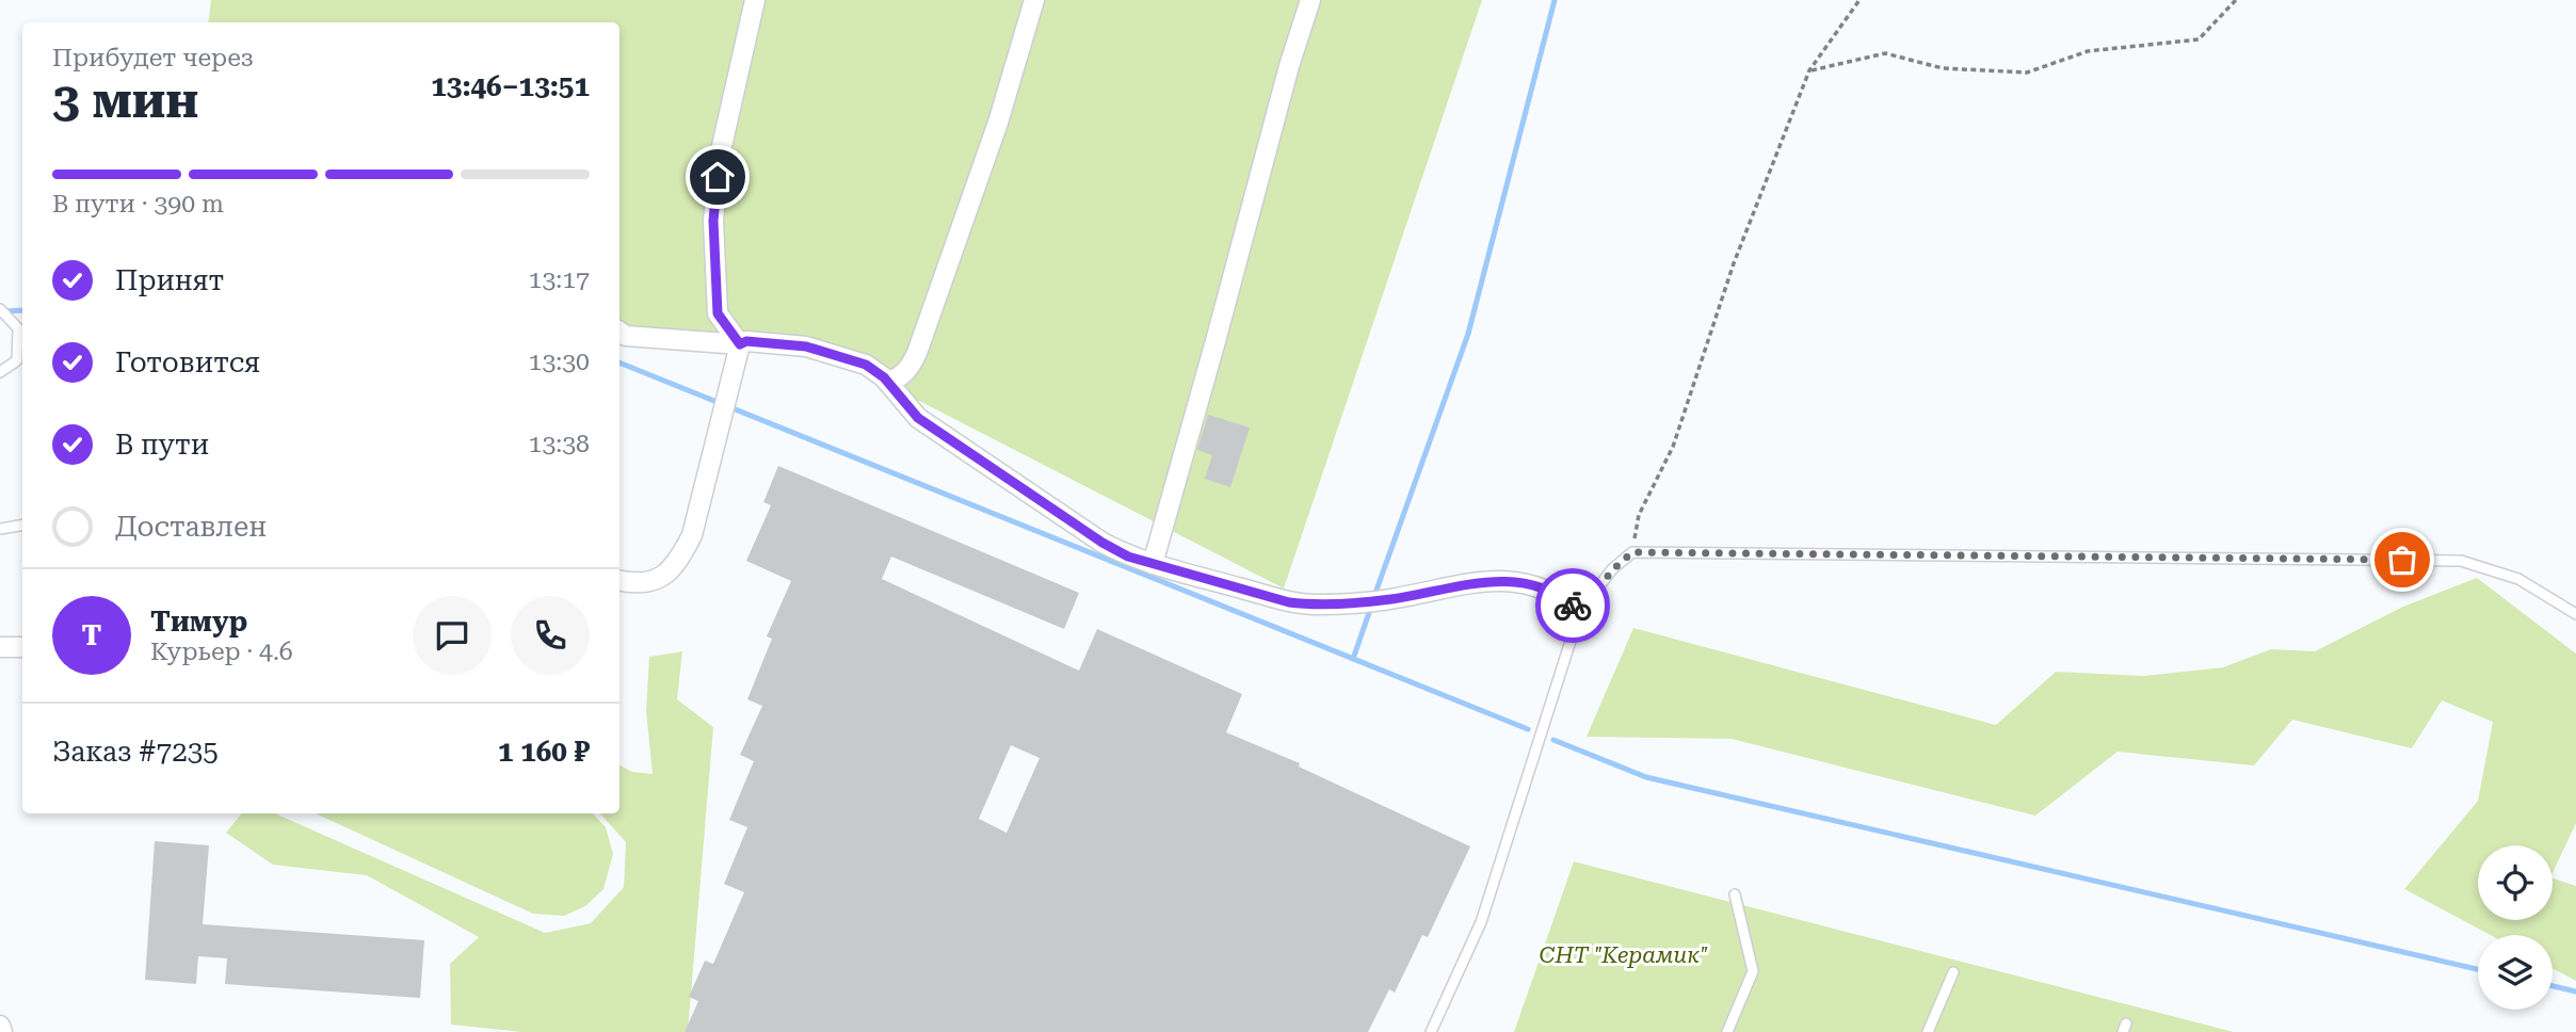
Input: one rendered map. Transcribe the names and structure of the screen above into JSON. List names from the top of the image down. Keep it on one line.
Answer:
{"parks":["СНТ \"Керамик\""],"page":{"heading":["3 мин","Прибудет через","13:46–13:51"],"panel":["Тимур","Курьер · 4.6","Заказ #7235","1 160 ₽"],"bar":"В пути · 390 m","list":[["Принят","13:17"],["Готовится","13:30"],["В пути","13:38"],"Доставлен"],"round":"Т"}}
